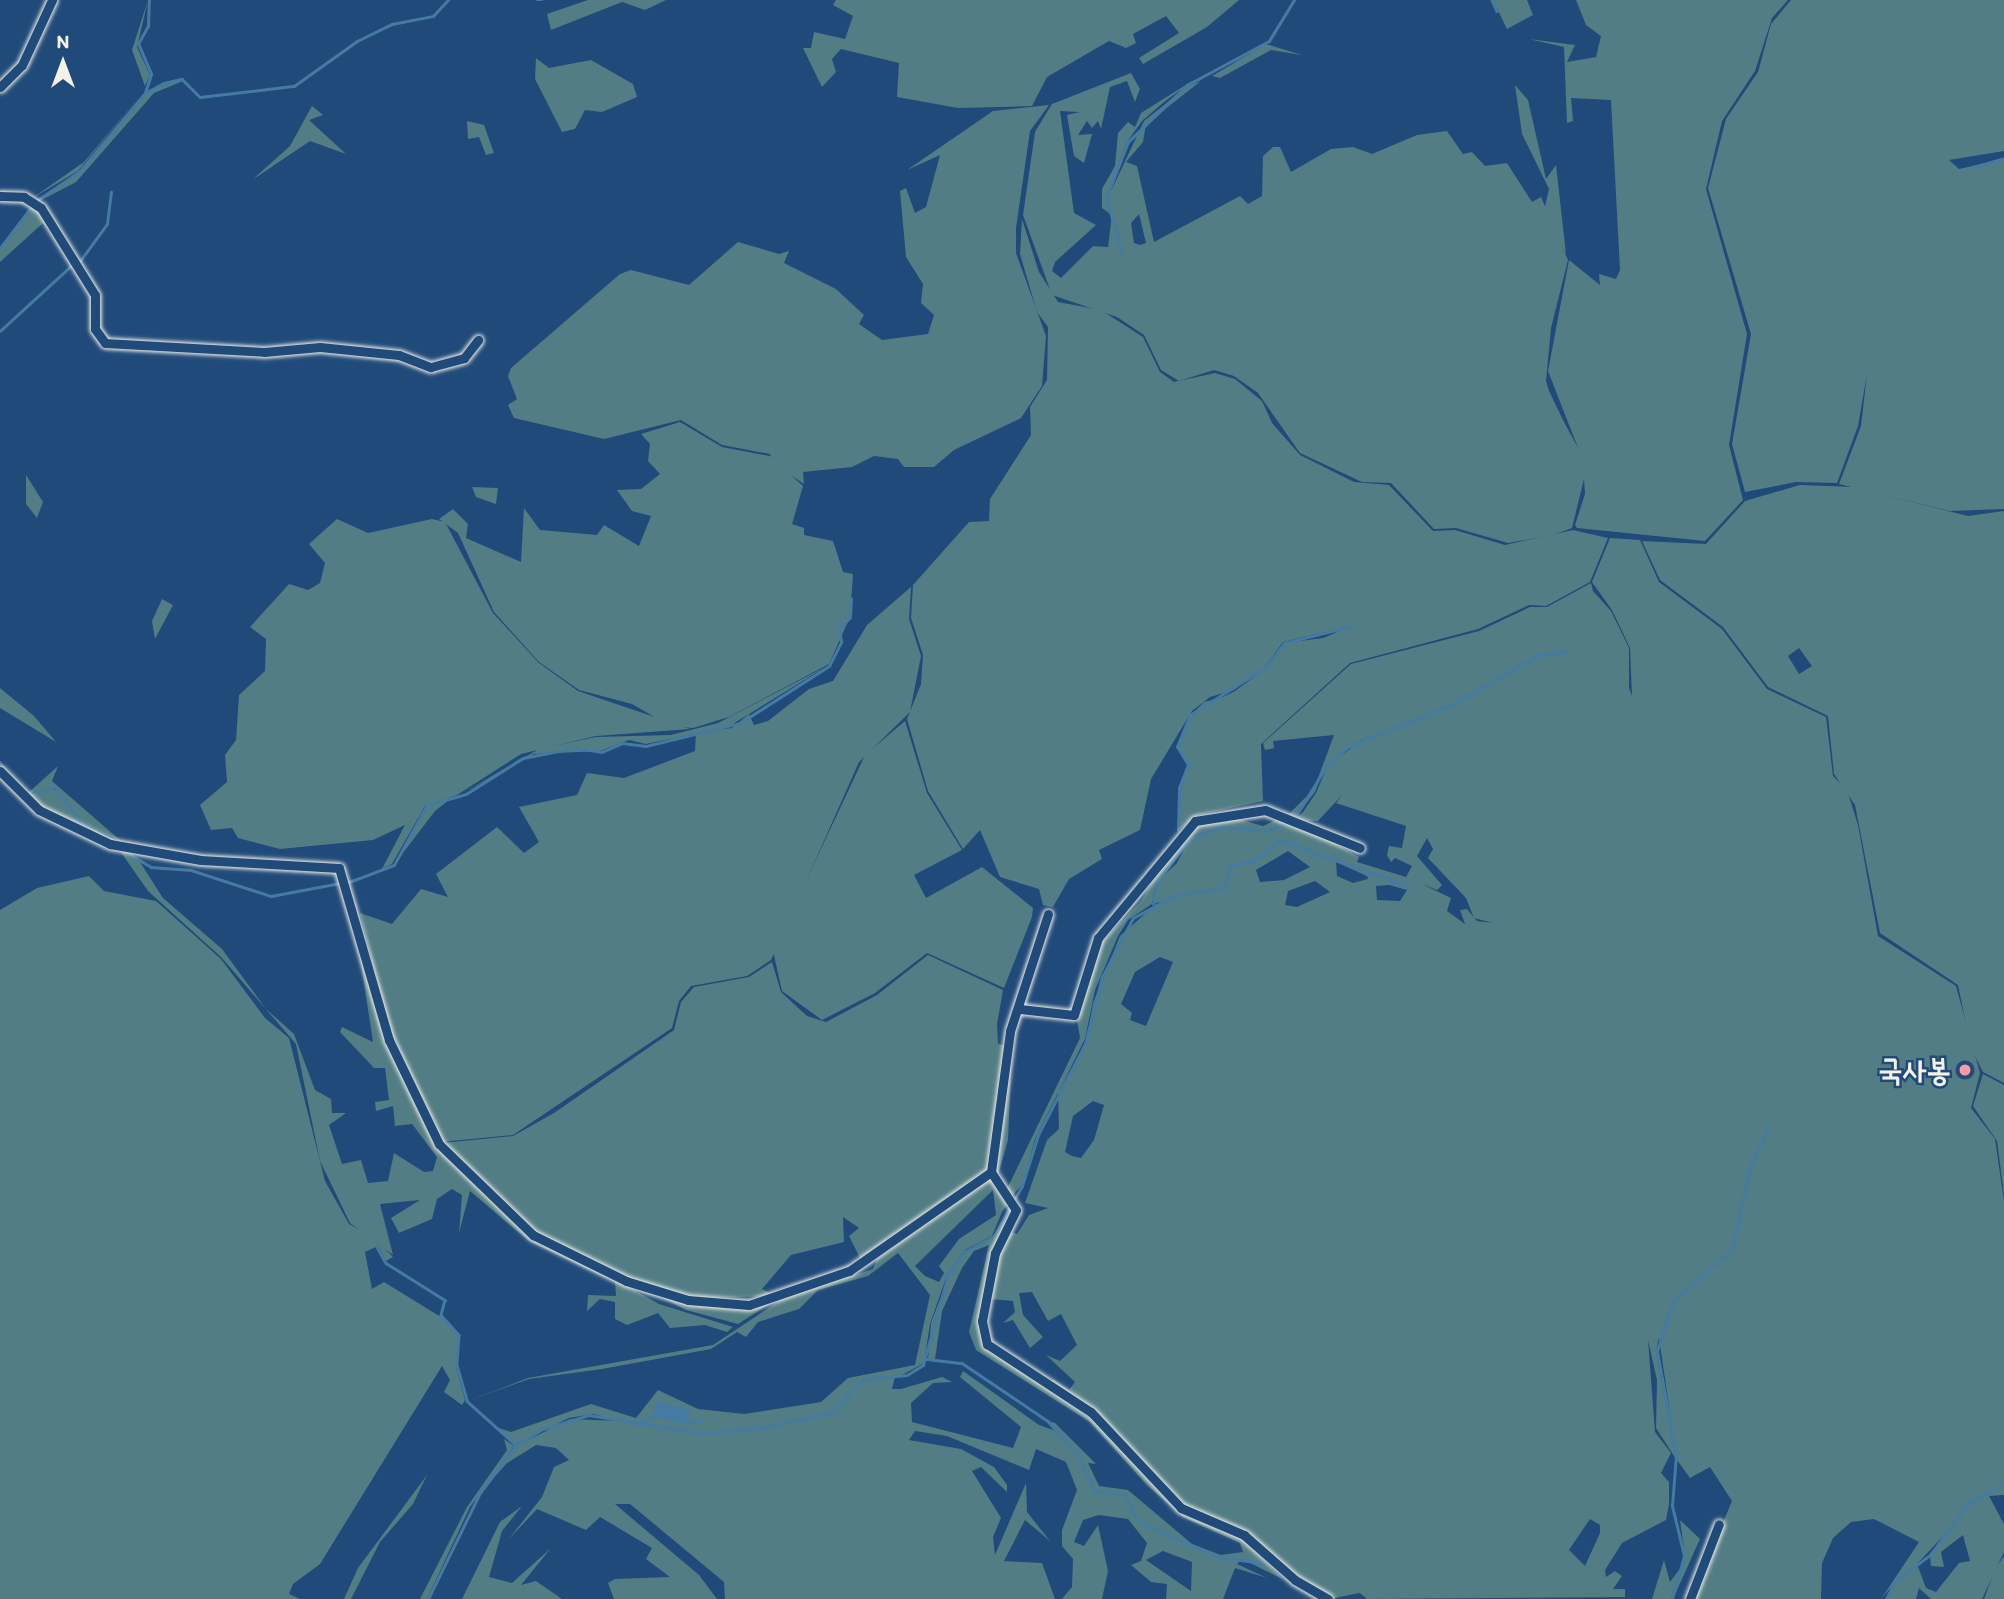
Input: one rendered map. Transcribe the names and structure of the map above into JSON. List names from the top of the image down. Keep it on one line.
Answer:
{"places":["국사봉"],"north":"top"}
